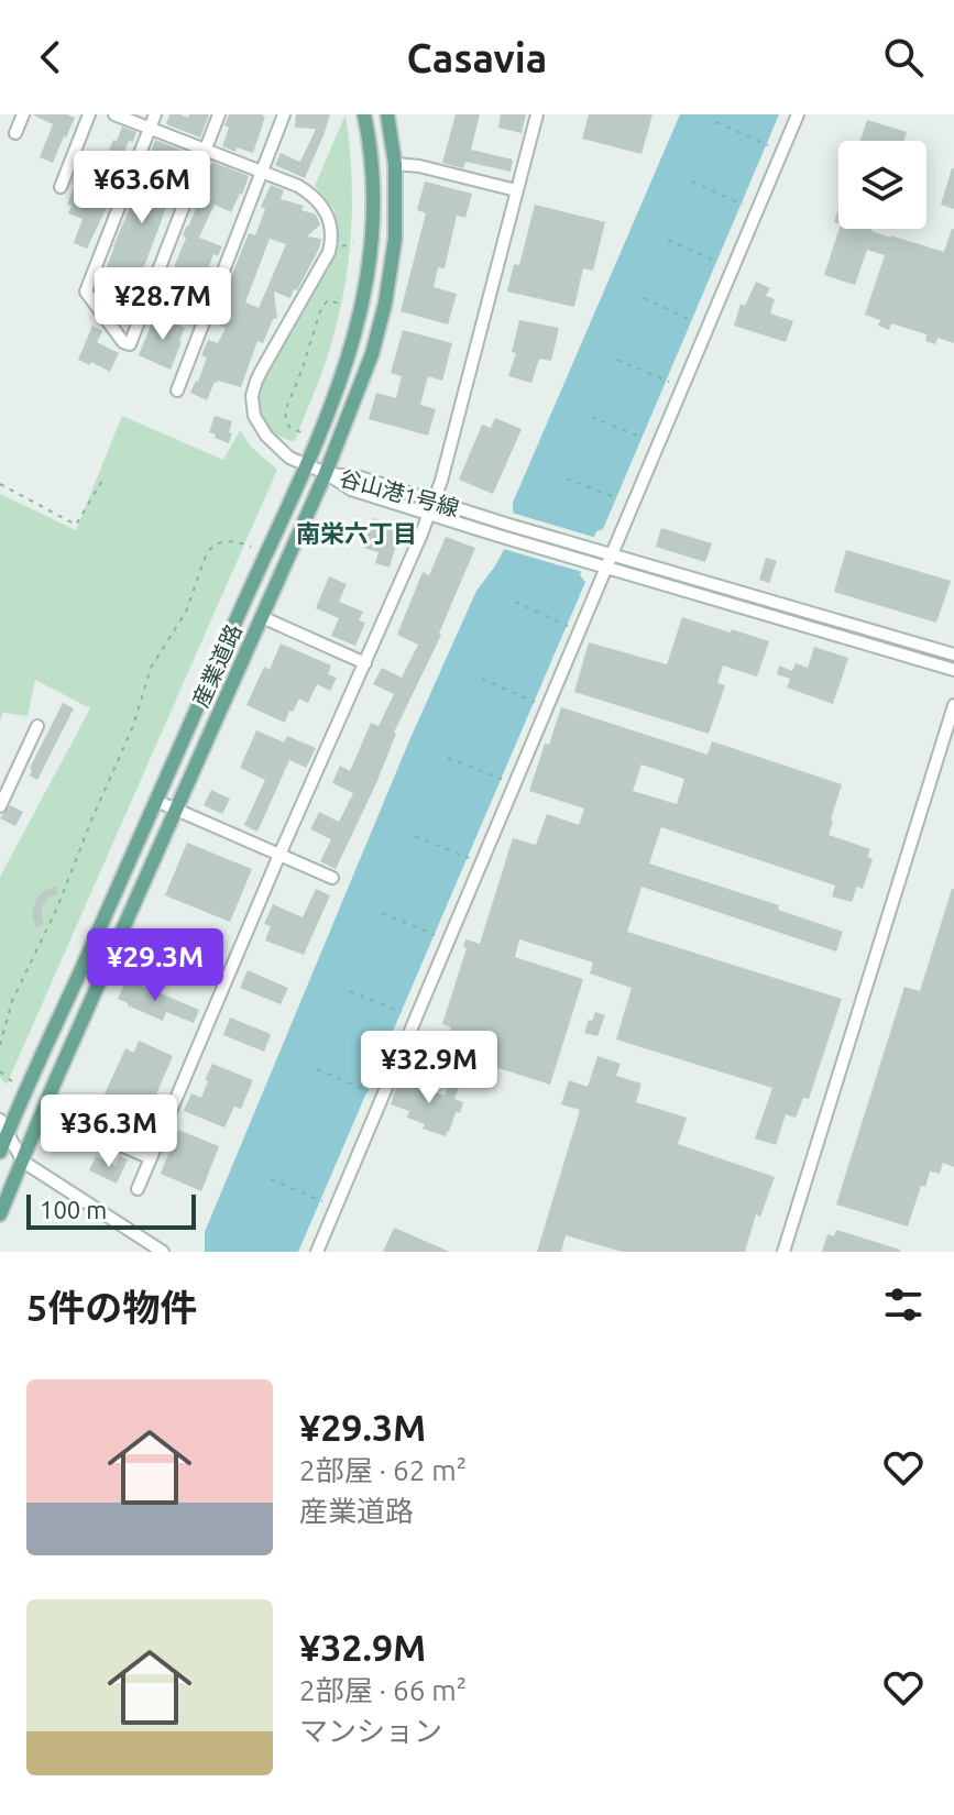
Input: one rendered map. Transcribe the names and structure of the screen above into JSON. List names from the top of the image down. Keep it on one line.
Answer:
{"streets":{"main road":["産業道路"],"street":["谷山港1号線"]},"crossings":[["谷山港1号線","産業道路"]],"districts":["南栄六丁目"],"scale_bar":"100 m","page":{"header":"Casavia","price":["¥63.6M","¥28.7M","¥29.3M","¥32.9M","¥36.3M"],"scale":"100 m","heading":"5件の物件","list":[{"name":"¥29.3M","note":"2部屋 · 62 m² · 産業道路"},{"name":"¥32.9M","note":"2部屋 · 66 m² · マンション"}]}}
